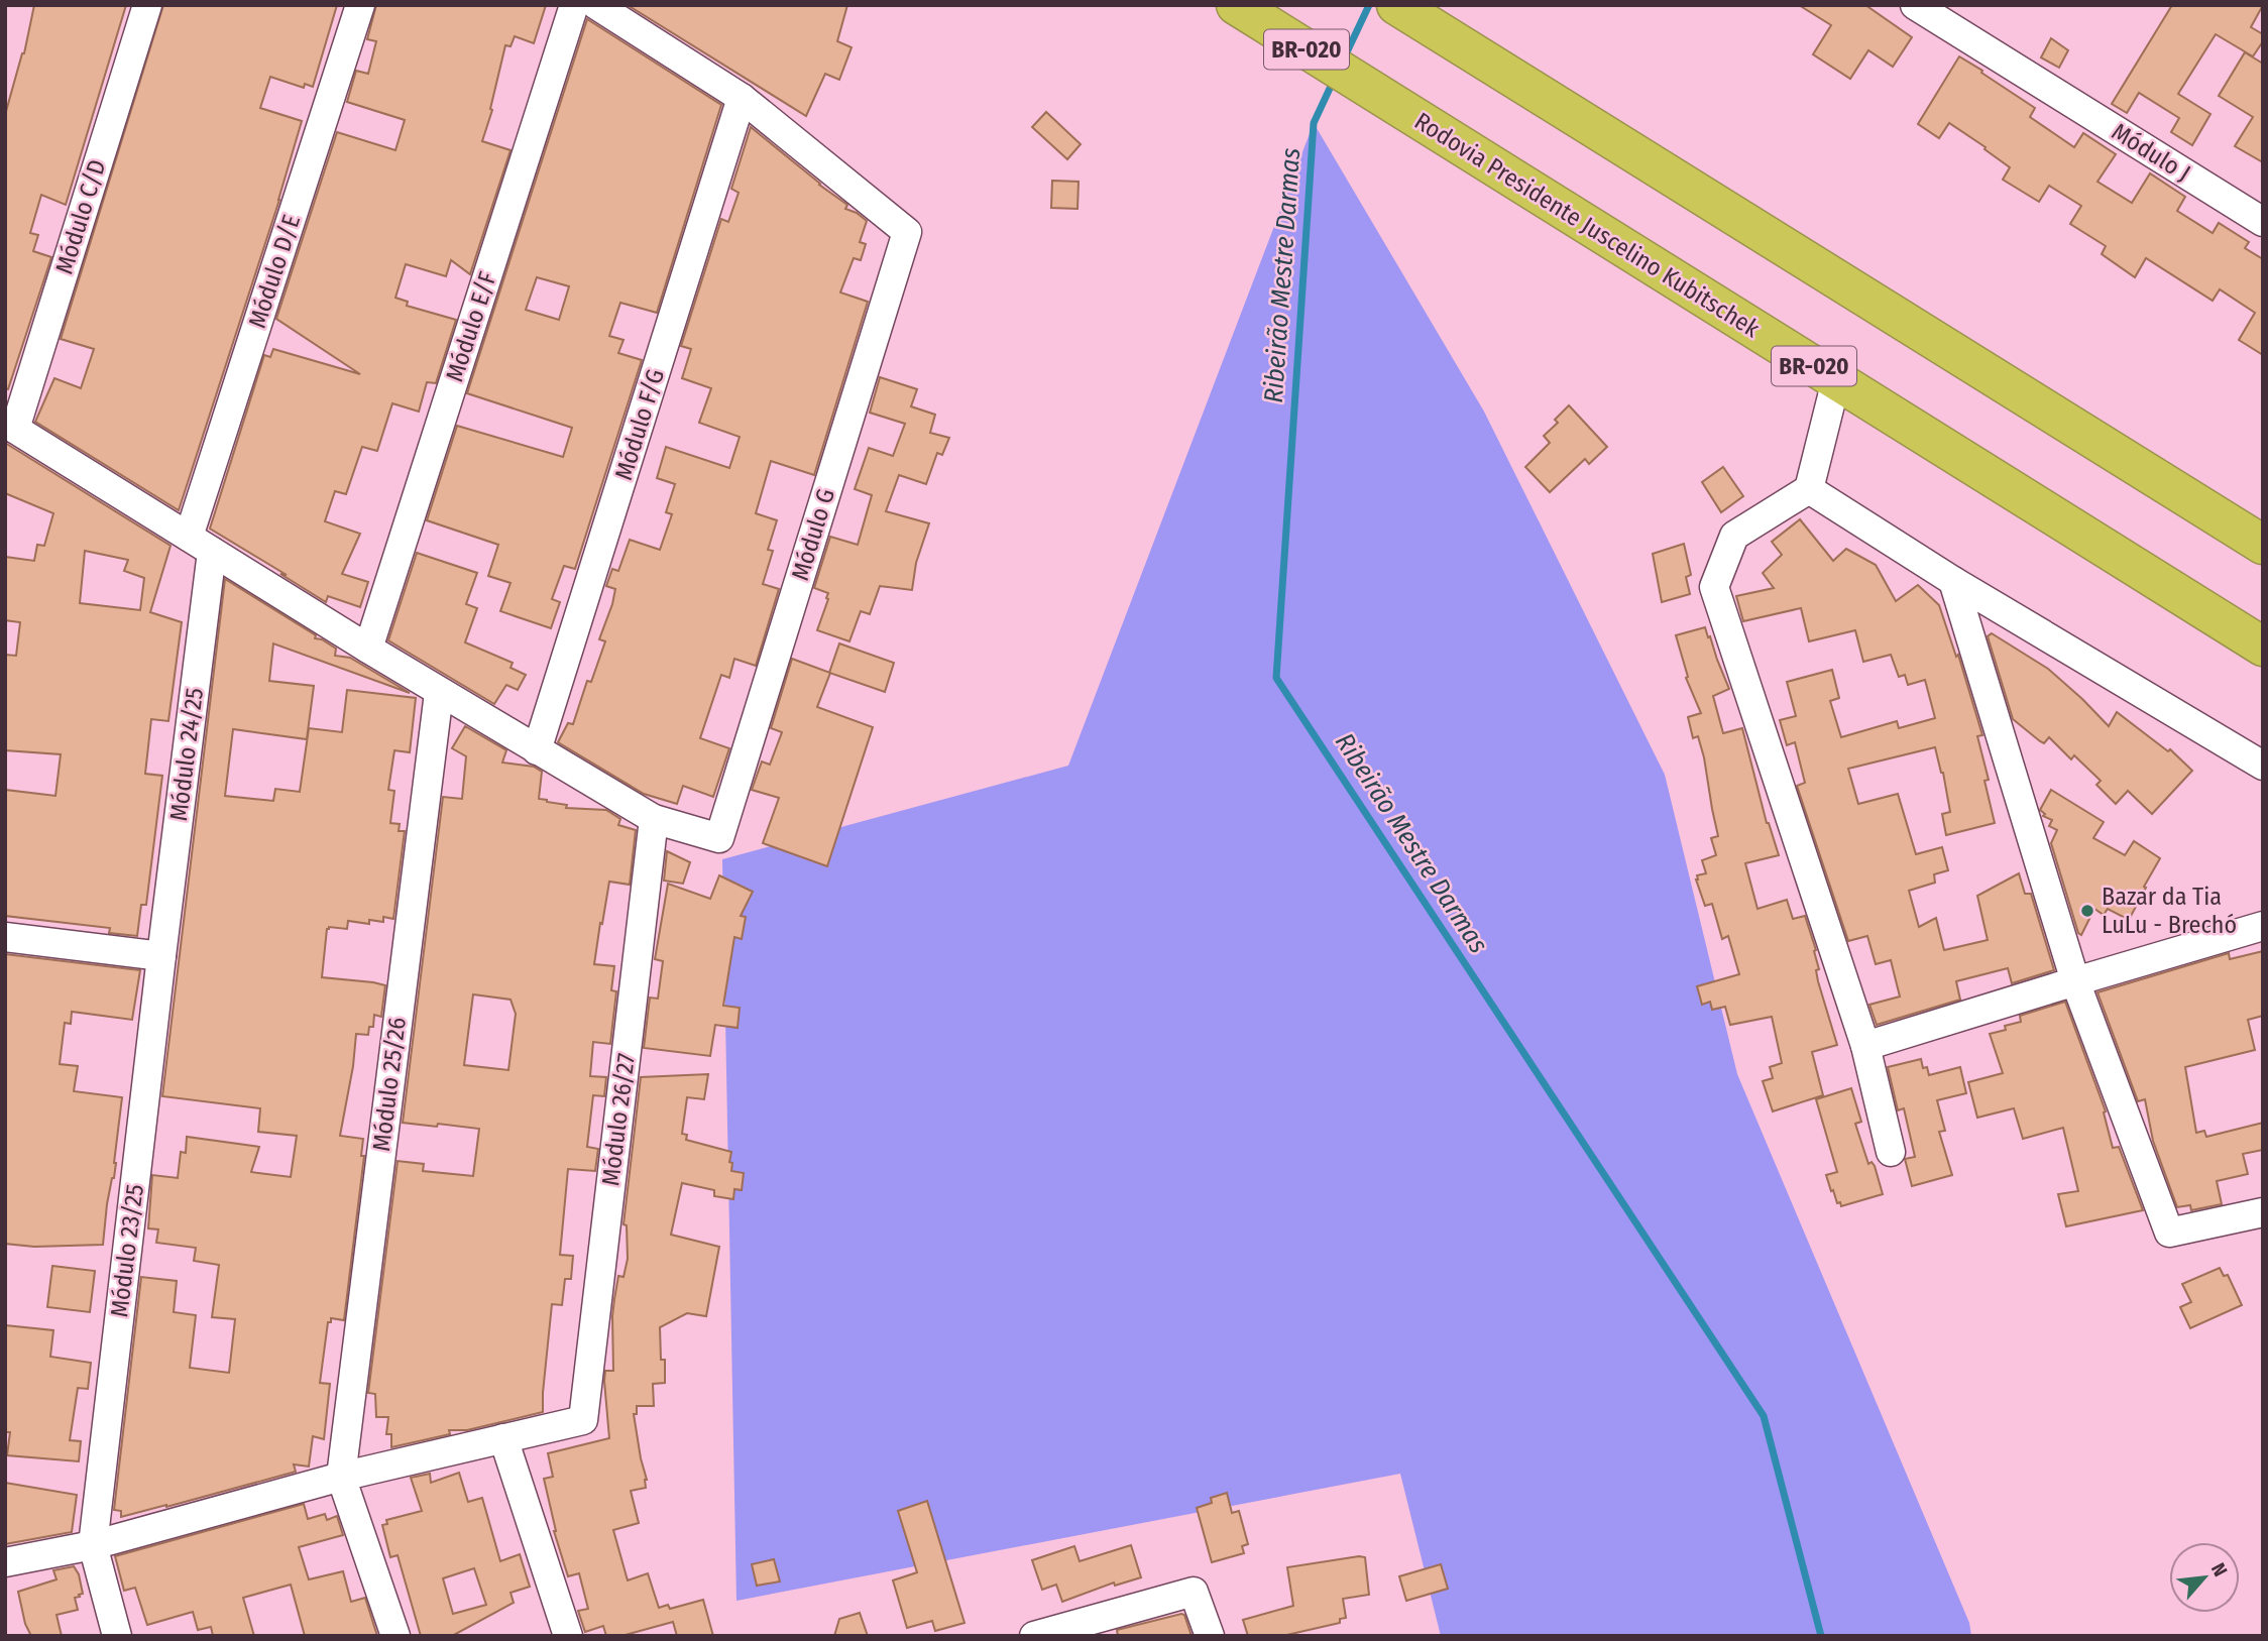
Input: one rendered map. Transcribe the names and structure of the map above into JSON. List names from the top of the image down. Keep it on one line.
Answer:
{"streets":{"highway":["BR-020","Rodovia Presidente Juscelino Kubitschek"],"street":["Módulo J","Módulo C/D","Módulo D/E","Módulo E/F","Módulo F/G","Módulo G","Módulo 24/25","Módulo 25/26","Módulo 26/27","Módulo 23/25"]},"crossings":[["Módulo F/G","Módulo G"],["Módulo G","Módulo 26/27"],["Módulo 24/25","Módulo 23/25"]],"water":["Ribeirão Mestre Darmas"],"places":["Bazar da Tia LuLu - Brechó"],"north":"top right"}
